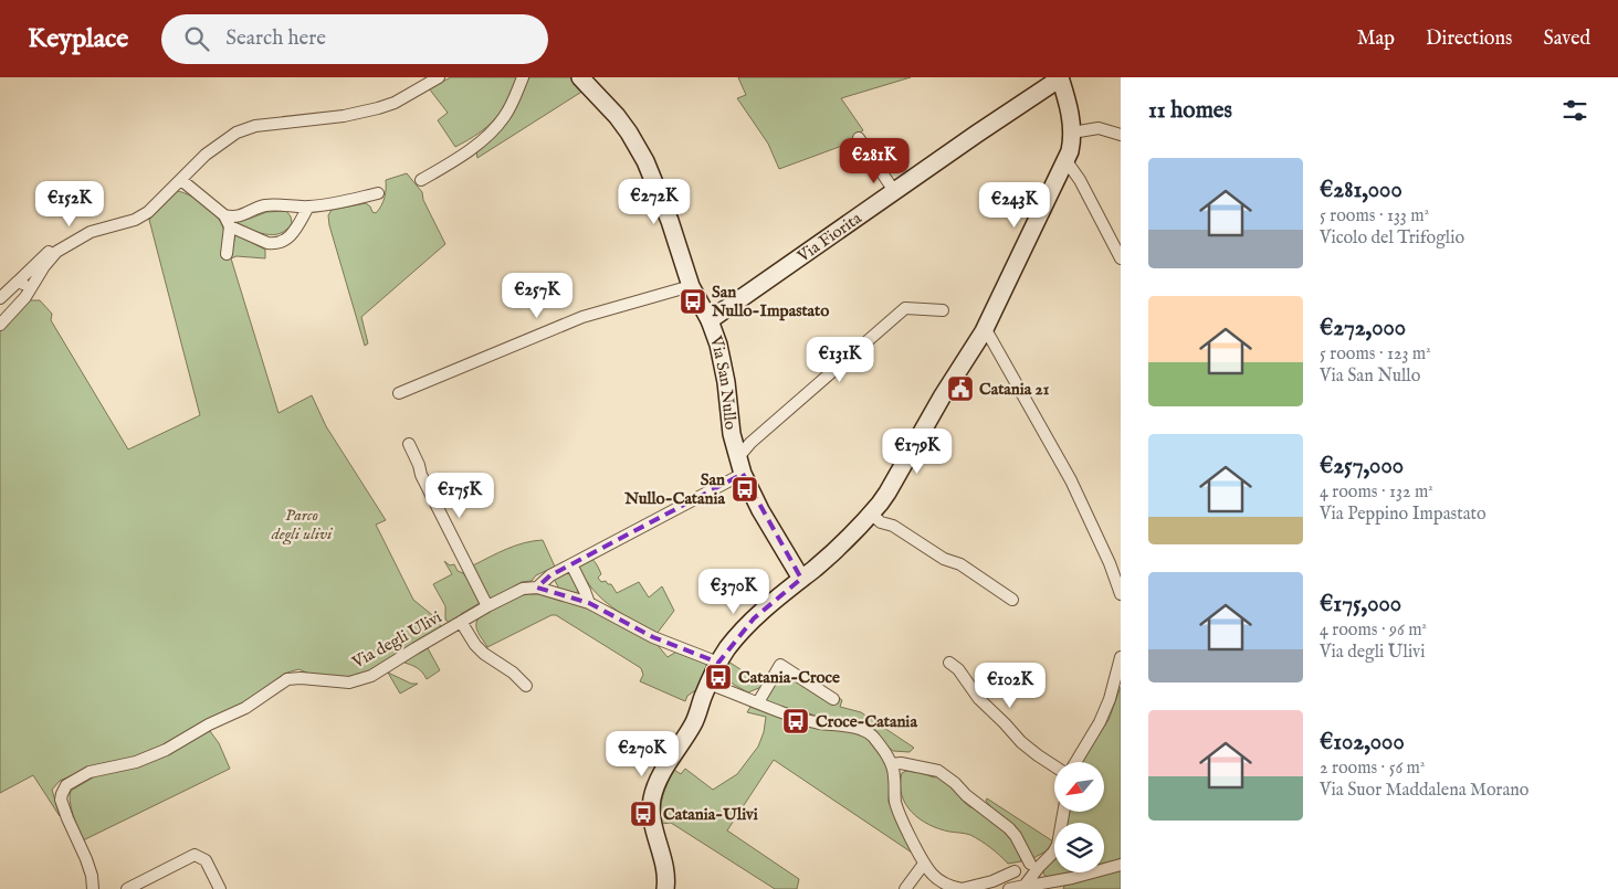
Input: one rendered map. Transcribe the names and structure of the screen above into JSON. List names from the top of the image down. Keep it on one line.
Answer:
{"streets":{"main road":["Via Fiorita","Via San Nullo"],"street":["Via degli Ulivi"]},"crossings":[["Via Fiorita","Via San Nullo"],["Via San Nullo","Via degli Ulivi"]],"parks":["Parco degli ulivi"],"places":{"bus stop":["San Nullo-Impastato","San Nullo-Catania","Catania-Croce","Croce-Catania","Catania-Ulivi"],"public building":["Catania 21"]},"north":"bottom left","page":{"header":"Keyplace","search":"Search here","nav":["Map","Directions","Saved"],"heading":"11 homes","price":["€281K","€272K","€152K","€243K","€257K","€131K","€179K","€175K","€370K","€102K","€270K"],"list":[{"name":"€281,000","note":"5 rooms · 133 m² · Vicolo del Trifoglio"},{"name":"€272,000","note":"5 rooms · 123 m² · Via San Nullo"},{"name":"€257,000","note":"4 rooms · 132 m² · Via Peppino Impastato"},{"name":"€175,000","note":"4 rooms · 96 m² · Via degli Ulivi"},{"name":"€102,000","note":"2 rooms · 56 m² · Via Suor Maddalena Morano"}]}}
